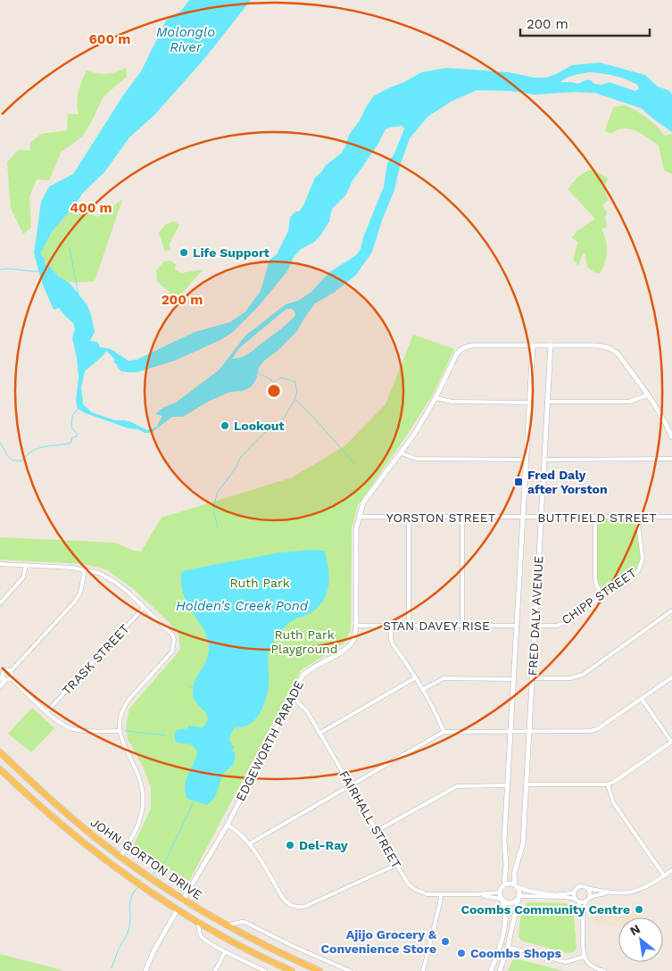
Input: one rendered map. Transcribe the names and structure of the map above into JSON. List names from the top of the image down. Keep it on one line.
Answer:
{"streets":{"main road":["JOHN GORTON DRIVE"],"street":["YORSTON STREET","BUTTFIELD STREET","CHIPP STREET","FRED DALY AVENUE","STAN DAVEY RISE","TRASK STREET","EDGEWORTH PARADE","FAIRHALL STREET"]},"crossings":[["YORSTON STREET","BUTTFIELD STREET"],["YORSTON STREET","FRED DALY AVENUE"],["YORSTON STREET","EDGEWORTH PARADE"],["BUTTFIELD STREET","CHIPP STREET"],["BUTTFIELD STREET","FRED DALY AVENUE"],["CHIPP STREET","FRED DALY AVENUE"],["FRED DALY AVENUE","STAN DAVEY RISE"],["FRED DALY AVENUE","EDGEWORTH PARADE"],["FRED DALY AVENUE","FAIRHALL STREET"],["STAN DAVEY RISE","EDGEWORTH PARADE"],["EDGEWORTH PARADE","FAIRHALL STREET"],["EDGEWORTH PARADE","JOHN GORTON DRIVE"]],"water":["Molonglo River","Holden's Creek Pond"],"parks":["Ruth Park","Ruth Park Playground"],"places":{"other":["Life Support","Lookout","Del-Ray","Coombs Community Centre","Ajijo Grocery & Convenience Store","Coombs Shops"],"transit":["Fred Daly after Yorston"]},"scale_bar":"200 m","north":"top left","rings":["600 m","400 m","200 m"]}
